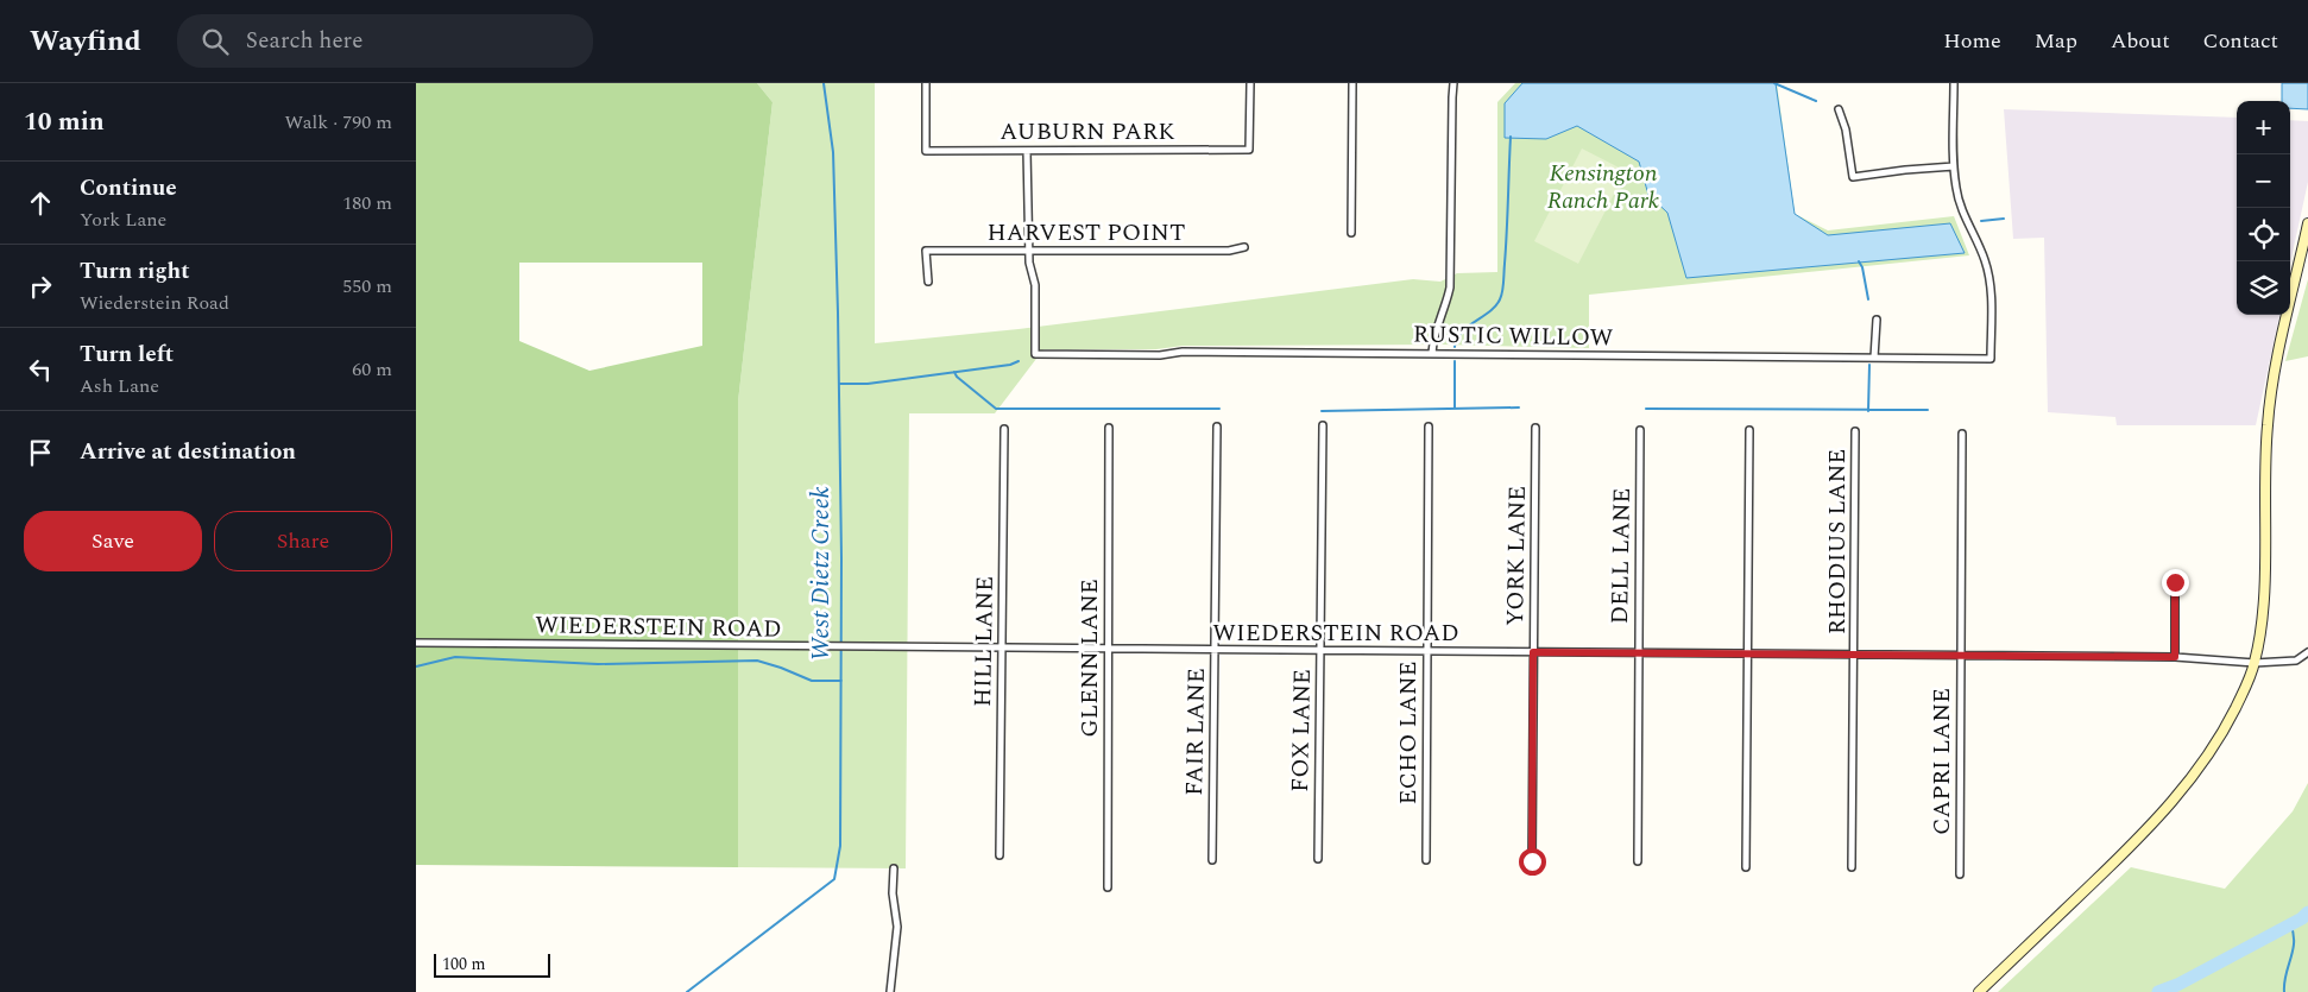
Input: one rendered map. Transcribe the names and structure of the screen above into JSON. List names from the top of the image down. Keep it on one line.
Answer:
{"streets":{"street":["AUBURN PARK","HARVEST POINT","RUSTIC WILLOW","RHODIUS LANE","YORK LANE","DELL LANE","WIEDERSTEIN ROAD","HILL LANE","GLENN LANE","FOX LANE","FAIR LANE","ECHO LANE","CAPRI LANE"]},"crossings":[["HARVEST POINT","RUSTIC WILLOW"],["RHODIUS LANE","WIEDERSTEIN ROAD"],["YORK LANE","WIEDERSTEIN ROAD"],["DELL LANE","WIEDERSTEIN ROAD"],["WIEDERSTEIN ROAD","HILL LANE"],["WIEDERSTEIN ROAD","GLENN LANE"],["WIEDERSTEIN ROAD","FOX LANE"],["WIEDERSTEIN ROAD","FAIR LANE"],["WIEDERSTEIN ROAD","ECHO LANE"],["WIEDERSTEIN ROAD","CAPRI LANE"]],"water":["West Dietz Creek"],"parks":["Kensington Ranch Park"],"scale_bar":"100 m","page":{"header":"Wayfind","search":"Search here","nav":["Home","Map","About","Contact"],"heading":["10 min","Walk · 790 m"],"map_buttons":["+","−"],"list":[["Continue","York Lane","180 m"],["Turn right","Wiederstein Road","550 m"],["Turn left","Ash Lane","60 m"],"Arrive at destination"],"buttons":["Save","Share"],"scale":"100 m"}}
